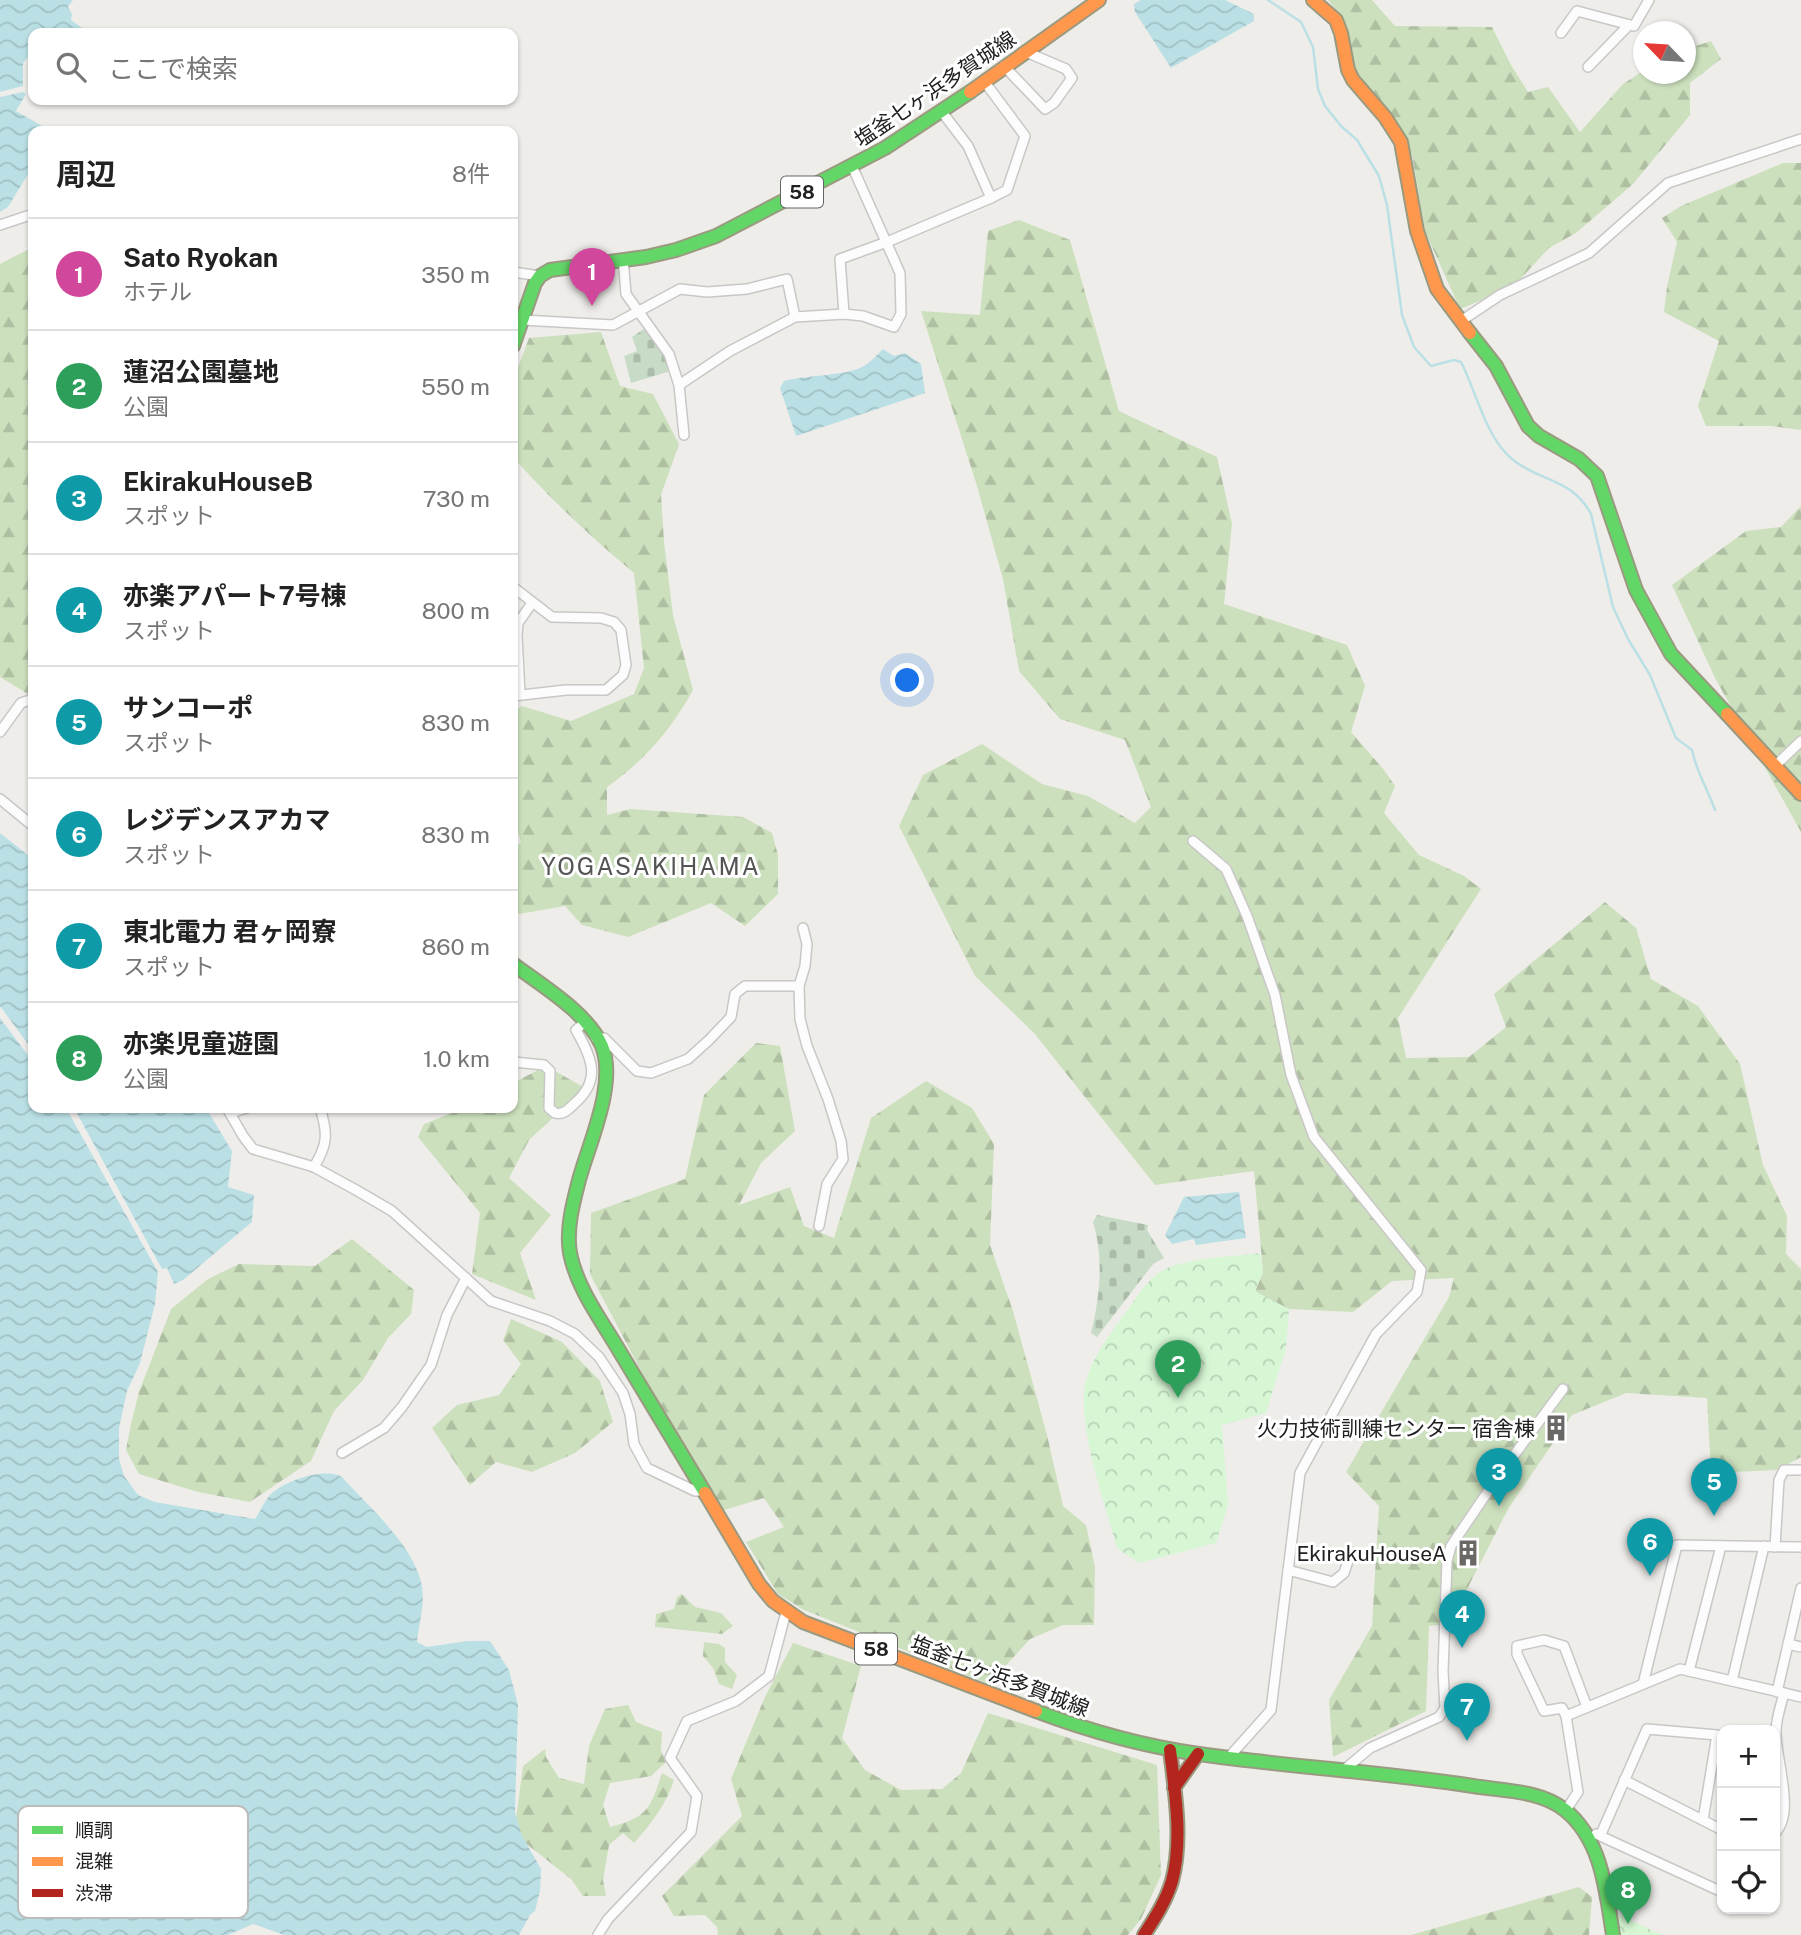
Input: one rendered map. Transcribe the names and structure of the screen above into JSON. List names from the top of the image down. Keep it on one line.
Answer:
{"streets":{"main road":["塩釜七ヶ浜多賀城線","58"]},"districts":["YOGASAKIHAMA"],"places":{"building":["火力技術訓練センター 宿舎棟","EkirakuHouseA"]},"legend":["順調","混雑","渋滞"],"north":"top left","page":{"search":"ここで検索","heading":["周辺","8件"],"list":[{"mark":"1","name":"Sato Ryokan","note":"ホテル","value":"350 m"},{"mark":"2","name":"蓮沼公園墓地","note":"公園","value":"550 m"},{"mark":"3","name":"EkirakuHouseB","note":"スポット","value":"730 m"},{"mark":"4","name":"亦楽アパート7号棟","note":"スポット","value":"800 m"},{"mark":"5","name":"サンコーポ","note":"スポット","value":"830 m"},{"mark":"6","name":"レジデンスアカマ","note":"スポット","value":"830 m"},{"mark":"7","name":"東北電力 君ヶ岡寮","note":"スポット","value":"860 m"},{"mark":"8","name":"亦楽児童遊園","note":"公園","value":"1.0 km"}],"pins":["1","2","3","5","6","4","7","8"],"map_buttons":["+","−"]}}
